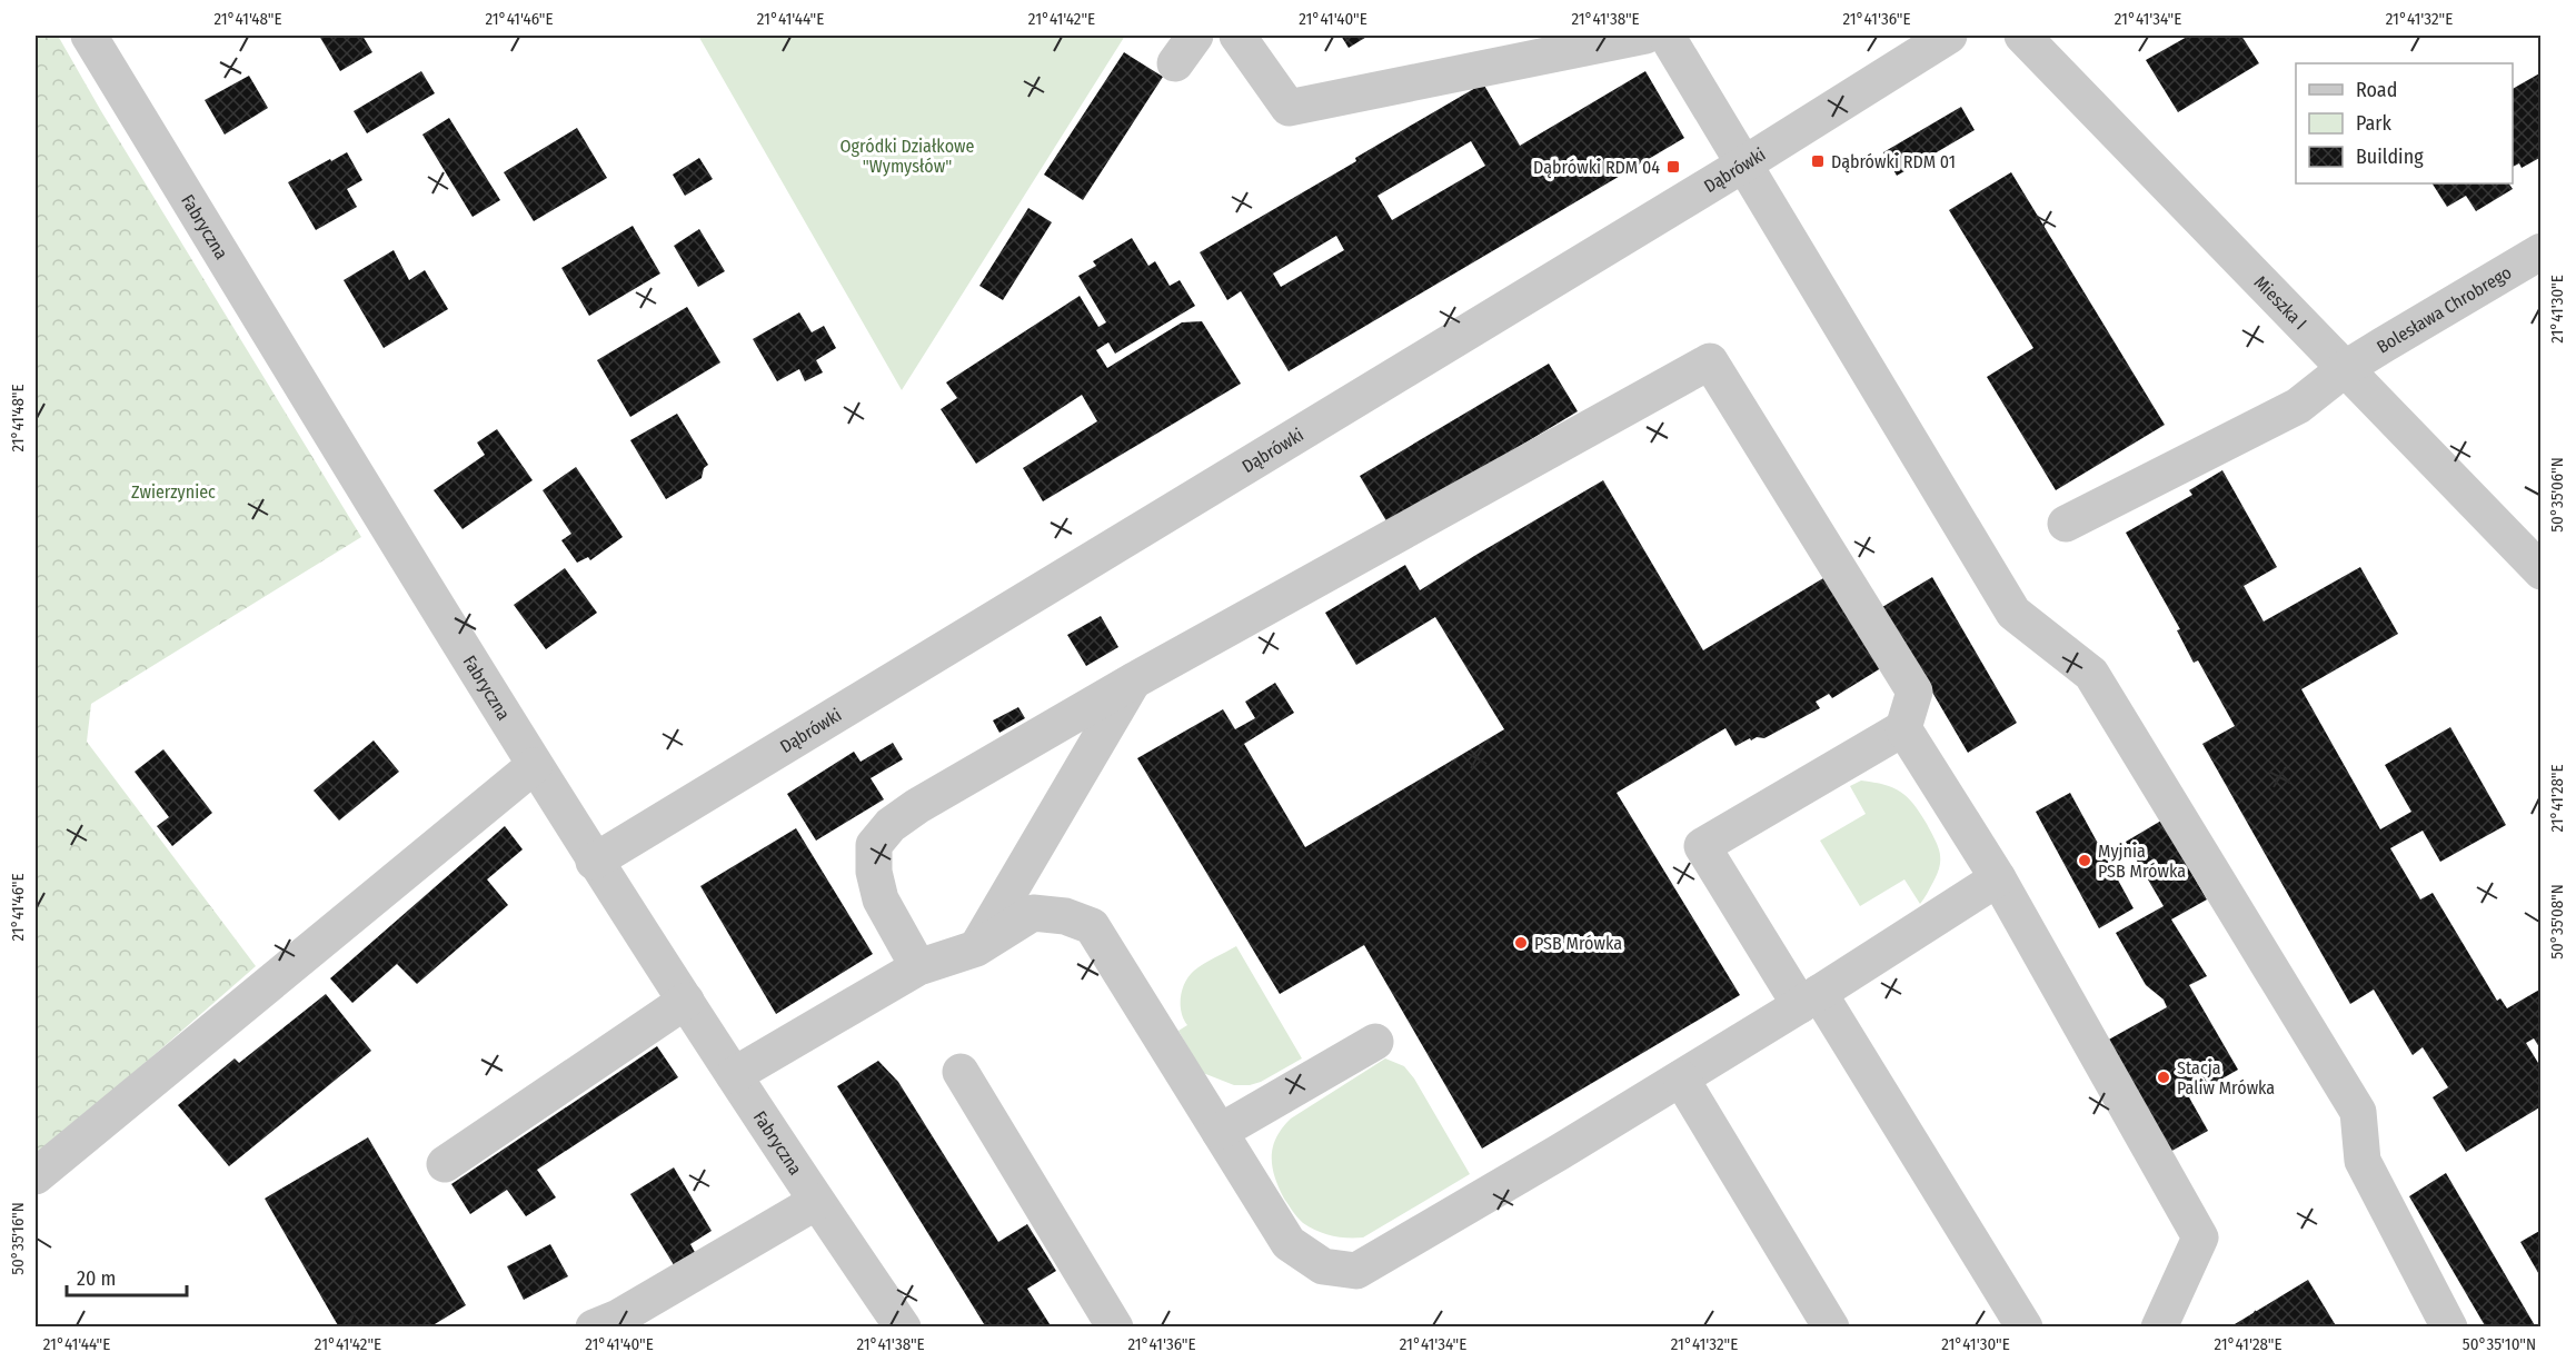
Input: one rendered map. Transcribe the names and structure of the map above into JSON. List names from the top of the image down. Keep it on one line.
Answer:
{"streets":{"street":["Dąbrówki","Fabryczna","Mieszka I","Bolesława Chrobrego"]},"crossings":[["Dąbrówki","Fabryczna"],["Mieszka I","Bolesława Chrobrego"]],"parks":["Ogródki Działkowe \"Wymysłów\"","Zwierzyniec"],"places":{"transit":["Dąbrówki RDM 01","Dąbrówki RDM 04"],"other":["Myjnia PSB Mrówka","PSB Mrówka","Stacja Paliw Mrówka"]},"legend":["Road","Park","Building"],"scale_bar":"20 m","coordinates":["21°41'48\"E","21°41'46\"E","21°41'44\"E","21°41'42\"E","21°41'40\"E","21°41'38\"E","21°41'36\"E","21°41'34\"E","21°41'32\"E","21°41'30\"E","50°35'06\"N","21°41'28\"E","50°35'08\"N","50°35'16\"N","50°35'10\"N"]}
